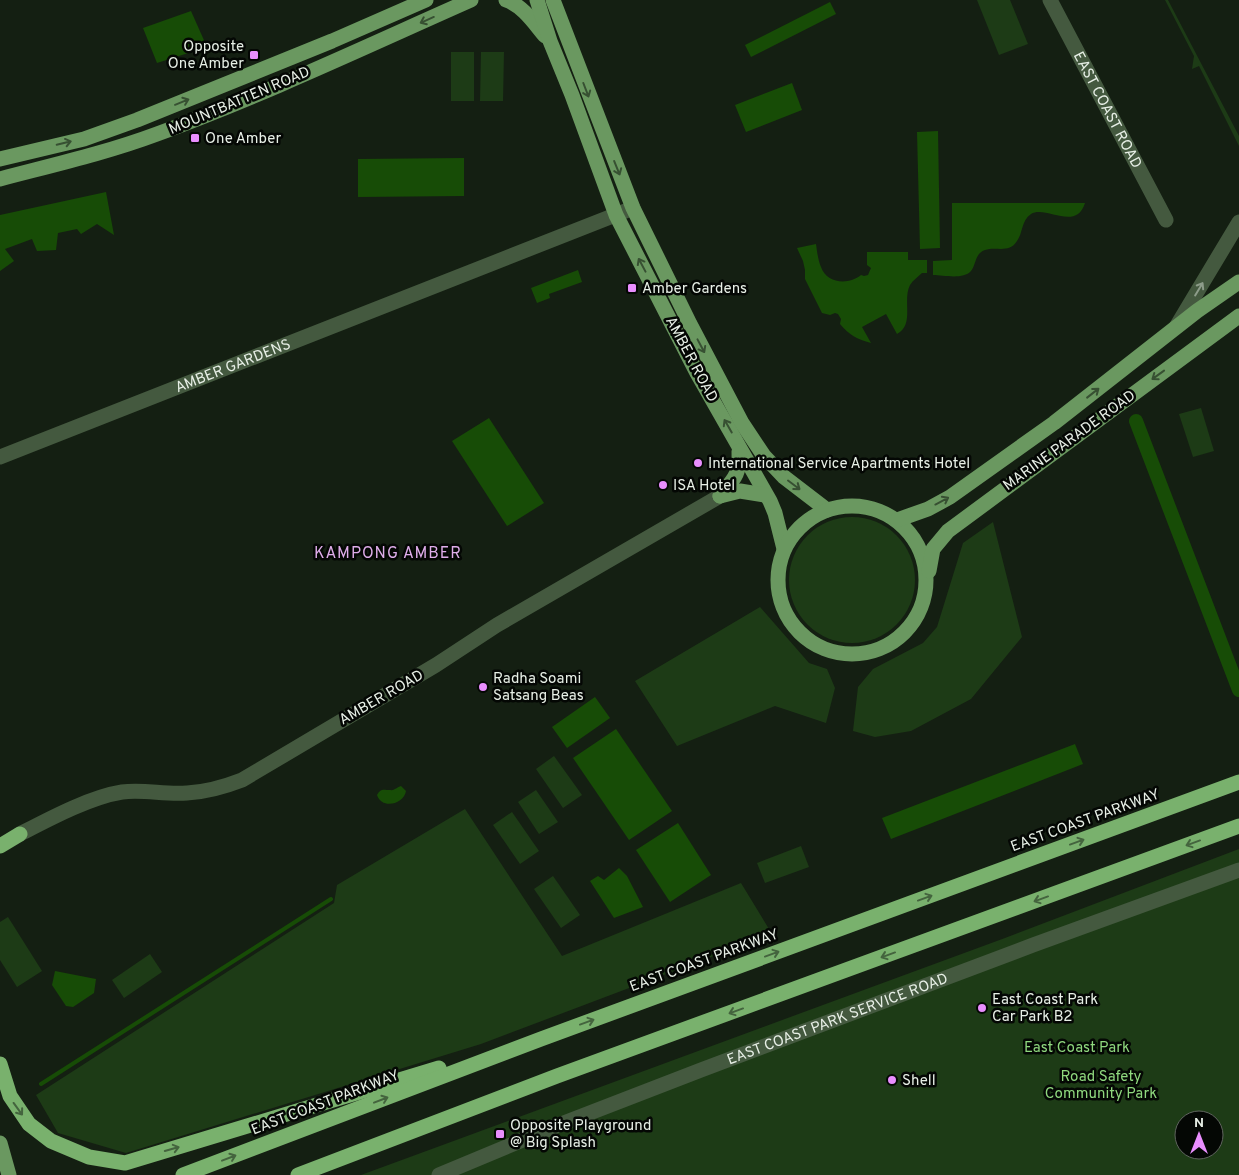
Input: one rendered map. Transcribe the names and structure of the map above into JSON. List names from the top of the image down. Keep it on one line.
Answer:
{"streets":{"highway":["EAST COAST PARKWAY"],"main road":["MOUNTBATTEN ROAD","AMBER ROAD","MARINE PARADE ROAD"],"street":["EAST COAST ROAD","AMBER GARDENS","EAST COAST PARK SERVICE ROAD"]},"crossings":[["AMBER ROAD","AMBER GARDENS"],["AMBER ROAD","MARINE PARADE ROAD"]],"districts":["KAMPONG AMBER"],"parks":["East Coast Park","Road Safety Community Park"],"places":{"transit":["Opposite One Amber","One Amber","Amber Gardens","Opposite Playground @ Big Splash"],"other":["International Service Apartments Hotel","ISA Hotel","Radha Soami Satsang Beas","East Coast Park Car Park B2","Shell"]},"north":"top"}
